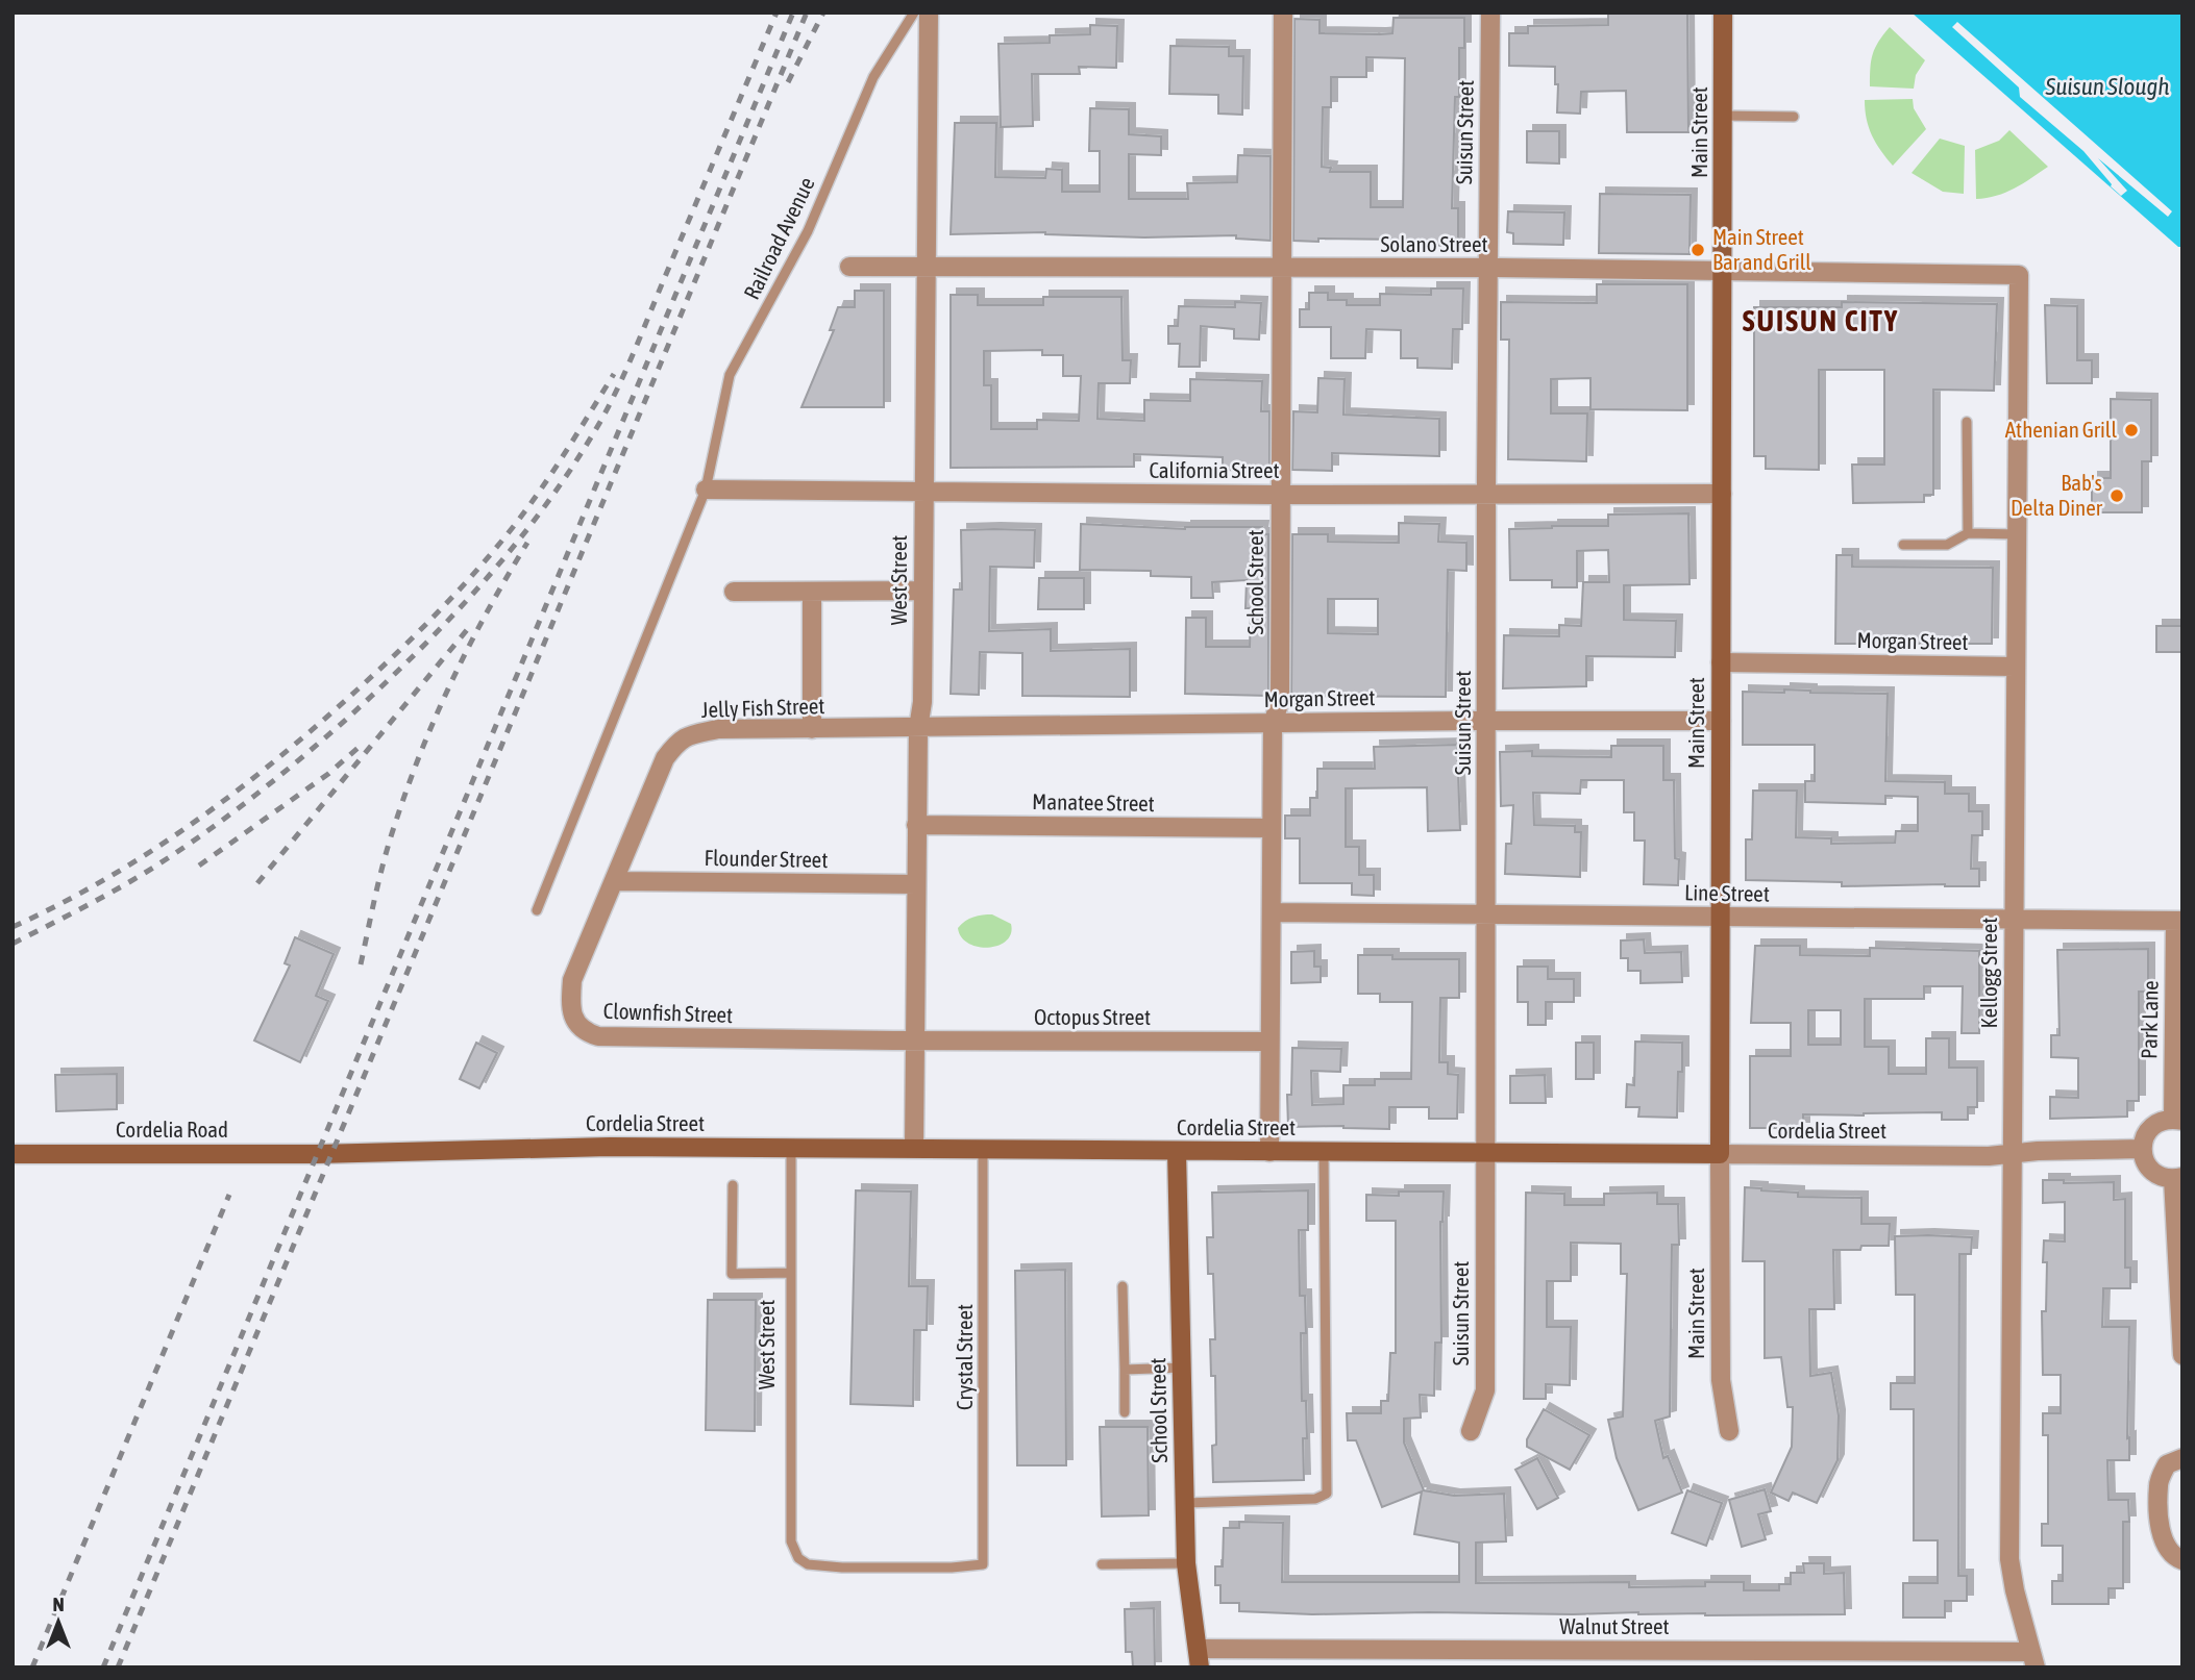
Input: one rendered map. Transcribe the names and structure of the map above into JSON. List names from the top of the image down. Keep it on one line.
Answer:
{"streets":{"main road":["Main Street","School Street","Cordelia Street","Cordelia Road"],"street":["Suisun Street","Solano Street","California Street","West Street","Morgan Street","Jelly Fish Street","Manatee Street","Flounder Street","Line Street","Kellogg Street","Clownfish Street","Octopus Street","Park Lane","Walnut Street"],"lane":["Railroad Avenue","Crystal Street"]},"crossings":[["Suisun Street","Solano Street"],["Suisun Street","California Street"],["Suisun Street","Morgan Street"],["Suisun Street","Line Street"],["Suisun Street","Cordelia Street"],["Main Street","Solano Street"],["Main Street","California Street"],["Main Street","Morgan Street"],["Main Street","Line Street"],["Main Street","Cordelia Street"],["Railroad Avenue","California Street"],["Solano Street","West Street"],["Solano Street","School Street"],["Solano Street","Kellogg Street"],["California Street","West Street"],["California Street","School Street"],["West Street","Morgan Street"],["West Street","Jelly Fish Street"],["West Street","Manatee Street"],["West Street","Flounder Street"],["West Street","Clownfish Street"],["West Street","Octopus Street"],["West Street","Cordelia Street"],["West Street","Crystal Street"],["School Street","Morgan Street"],["School Street","Manatee Street"],["School Street","Line Street"],["School Street","Octopus Street"],["School Street","Cordelia Street"],["School Street","Walnut Street"],["Morgan Street","Jelly Fish Street"],["Morgan Street","Kellogg Street"],["Jelly Fish Street","Flounder Street"],["Jelly Fish Street","Clownfish Street"],["Flounder Street","Clownfish Street"],["Line Street","Kellogg Street"],["Line Street","Park Lane"],["Kellogg Street","Cordelia Street"],["Kellogg Street","Walnut Street"],["Clownfish Street","Octopus Street"],["Cordelia Street","Cordelia Road"],["Cordelia Street","Crystal Street"]],"districts":["SUISUN CITY"],"water":["Suisun Slough"],"places":["Main Street Bar and Grill","Athenian Grill","Bab's Delta Diner"],"north":"top"}
